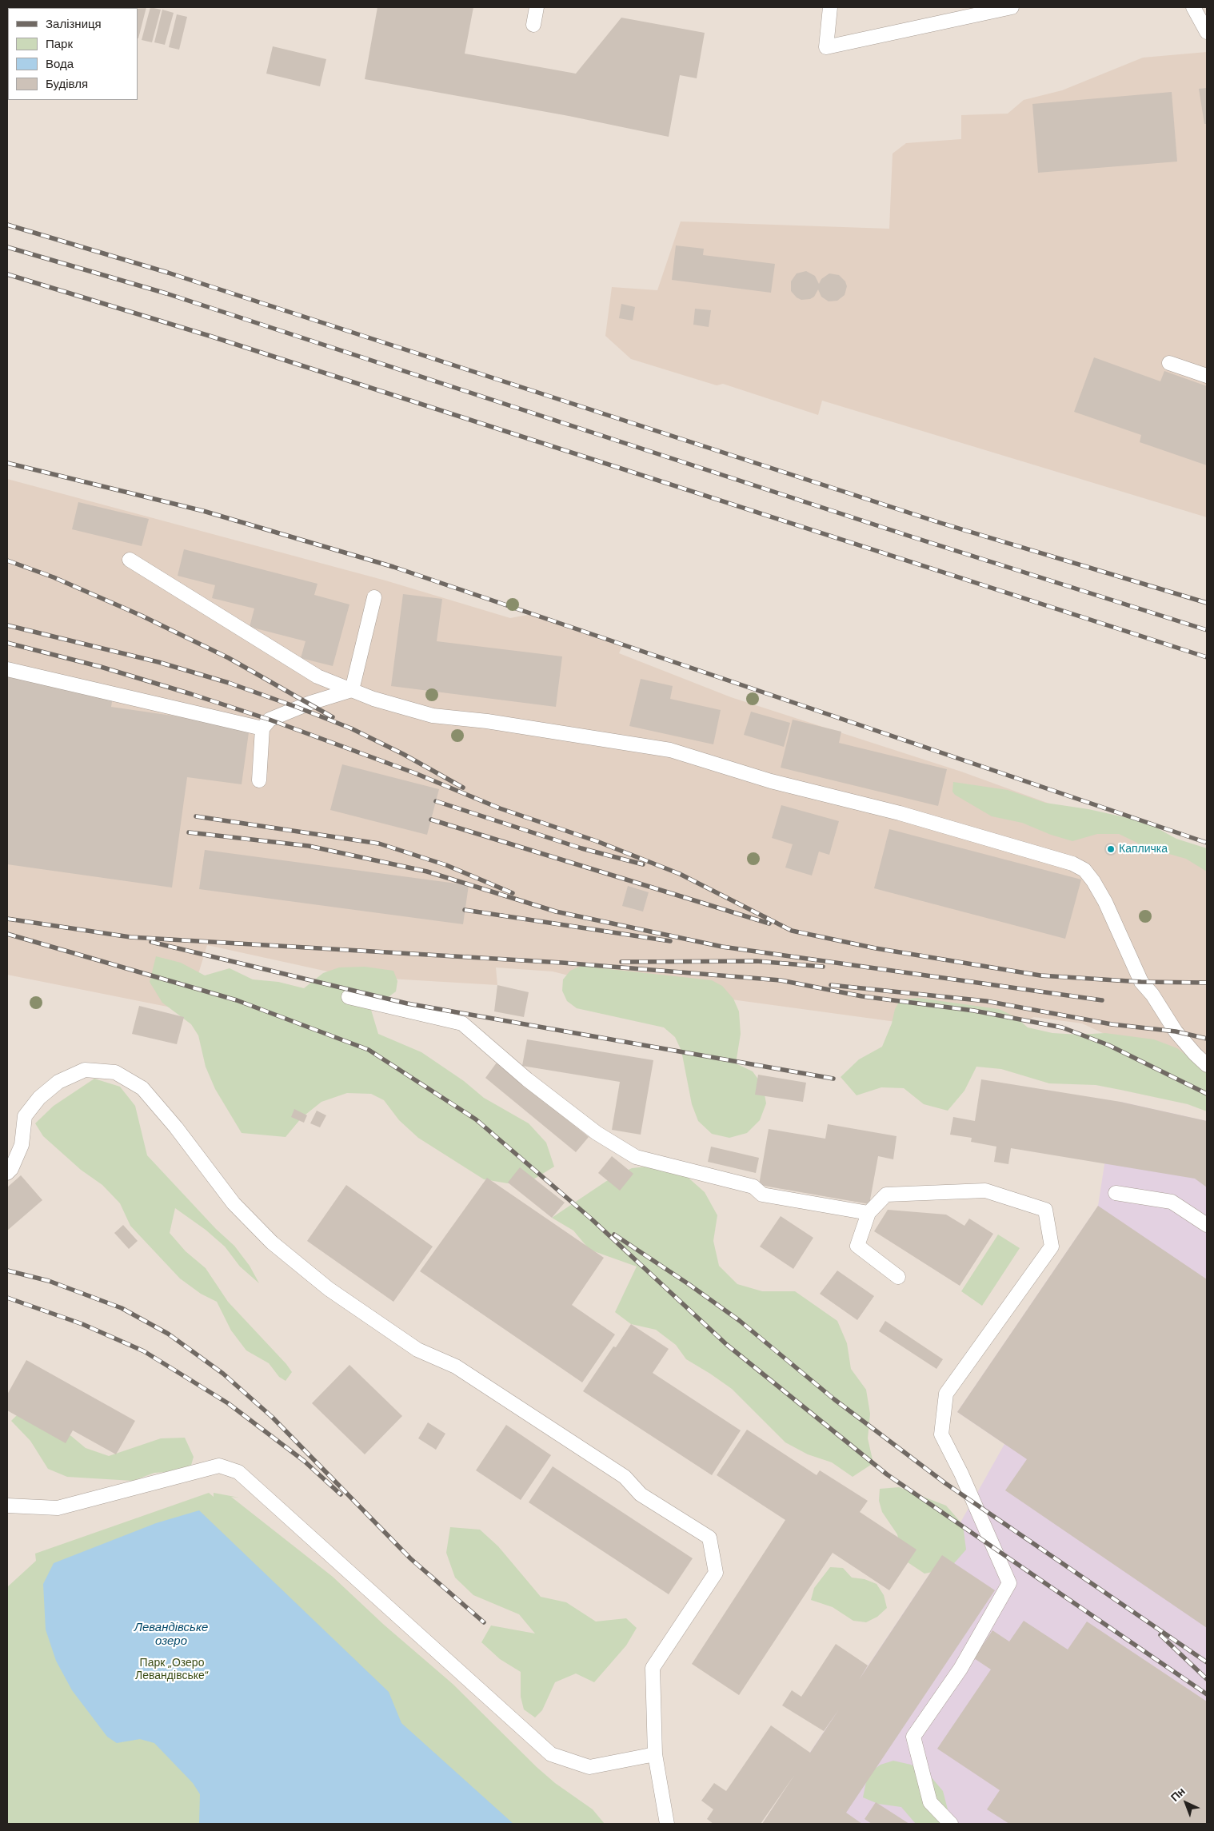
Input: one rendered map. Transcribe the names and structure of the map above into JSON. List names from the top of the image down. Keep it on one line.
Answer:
{"water":["Левандівське озеро"],"parks":["Парк „Озеро Левандівське“"],"places":["Капличка"],"legend":["Залізниця","Парк","Вода","Будівля"],"north":"top left"}
